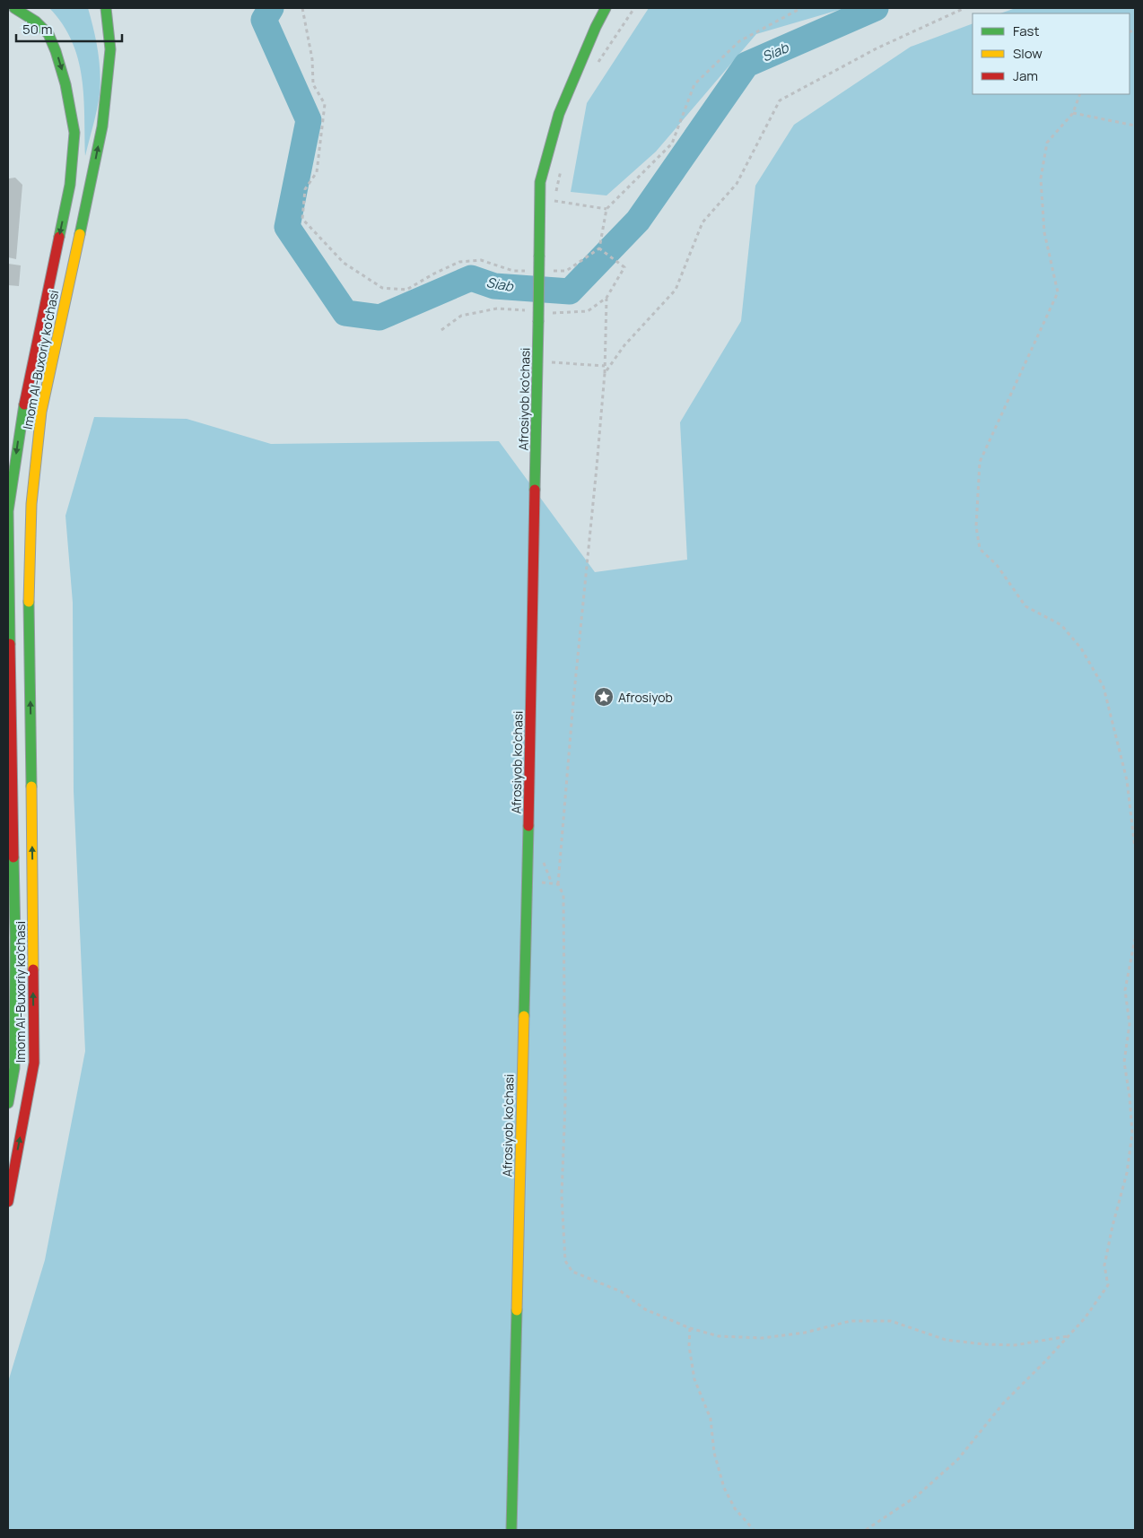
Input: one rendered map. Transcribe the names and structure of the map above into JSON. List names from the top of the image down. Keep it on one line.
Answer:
{"streets":{"main road":["Imom Al-Buxoriy ko'chasi","Afrosiyob ko'chasi"]},"water":["Siab"],"places":{"place":["Afrosiyob"]},"legend":["Fast","Slow","Jam"],"scale_bar":"50 m"}
